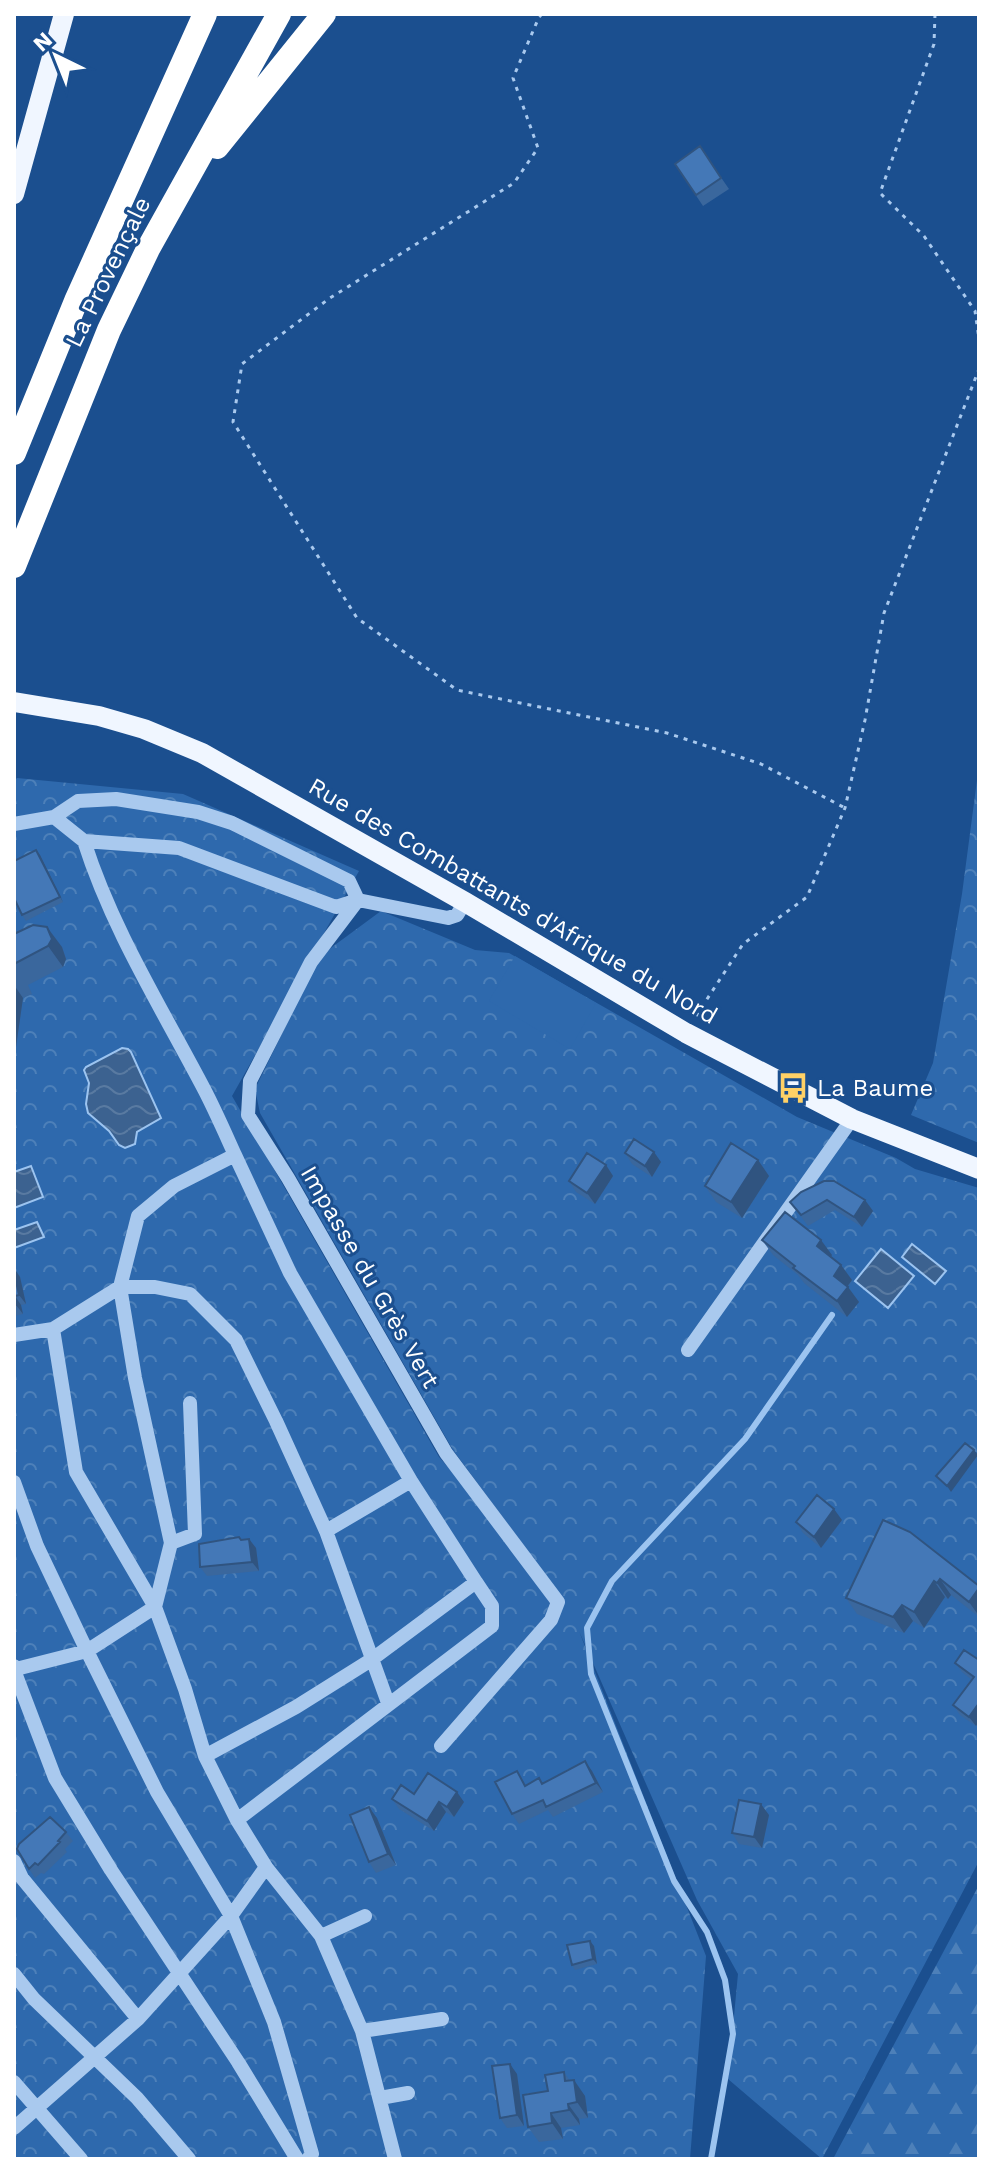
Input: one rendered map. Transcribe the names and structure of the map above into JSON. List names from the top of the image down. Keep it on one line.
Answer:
{"streets":{"highway":["La Provençale"],"main road":["Rue des Combattants d'Afrique du Nord"],"street":["Impasse du Grès Vert"]},"places":{"bus stop":["La Baume"]},"north":"top left"}
